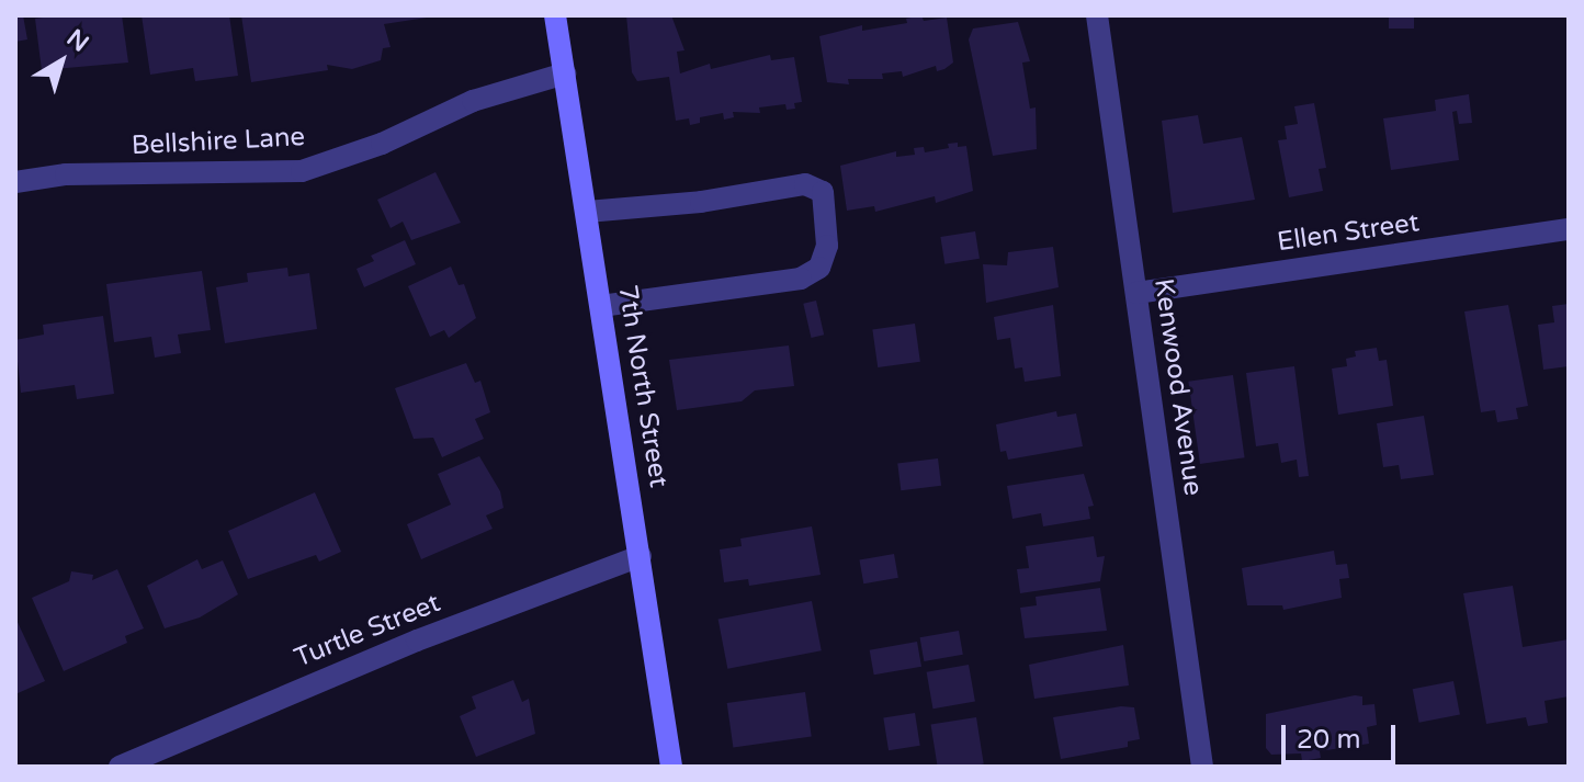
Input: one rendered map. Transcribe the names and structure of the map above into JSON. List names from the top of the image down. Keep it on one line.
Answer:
{"streets":{"street":["Bellshire Lane","Ellen Street","7th North Street","Kenwood Avenue","Turtle Street"]},"crossings":[["Bellshire Lane","7th North Street"],["Ellen Street","Kenwood Avenue"],["7th North Street","Turtle Street"]],"scale_bar":"20 m","north":"top right"}
